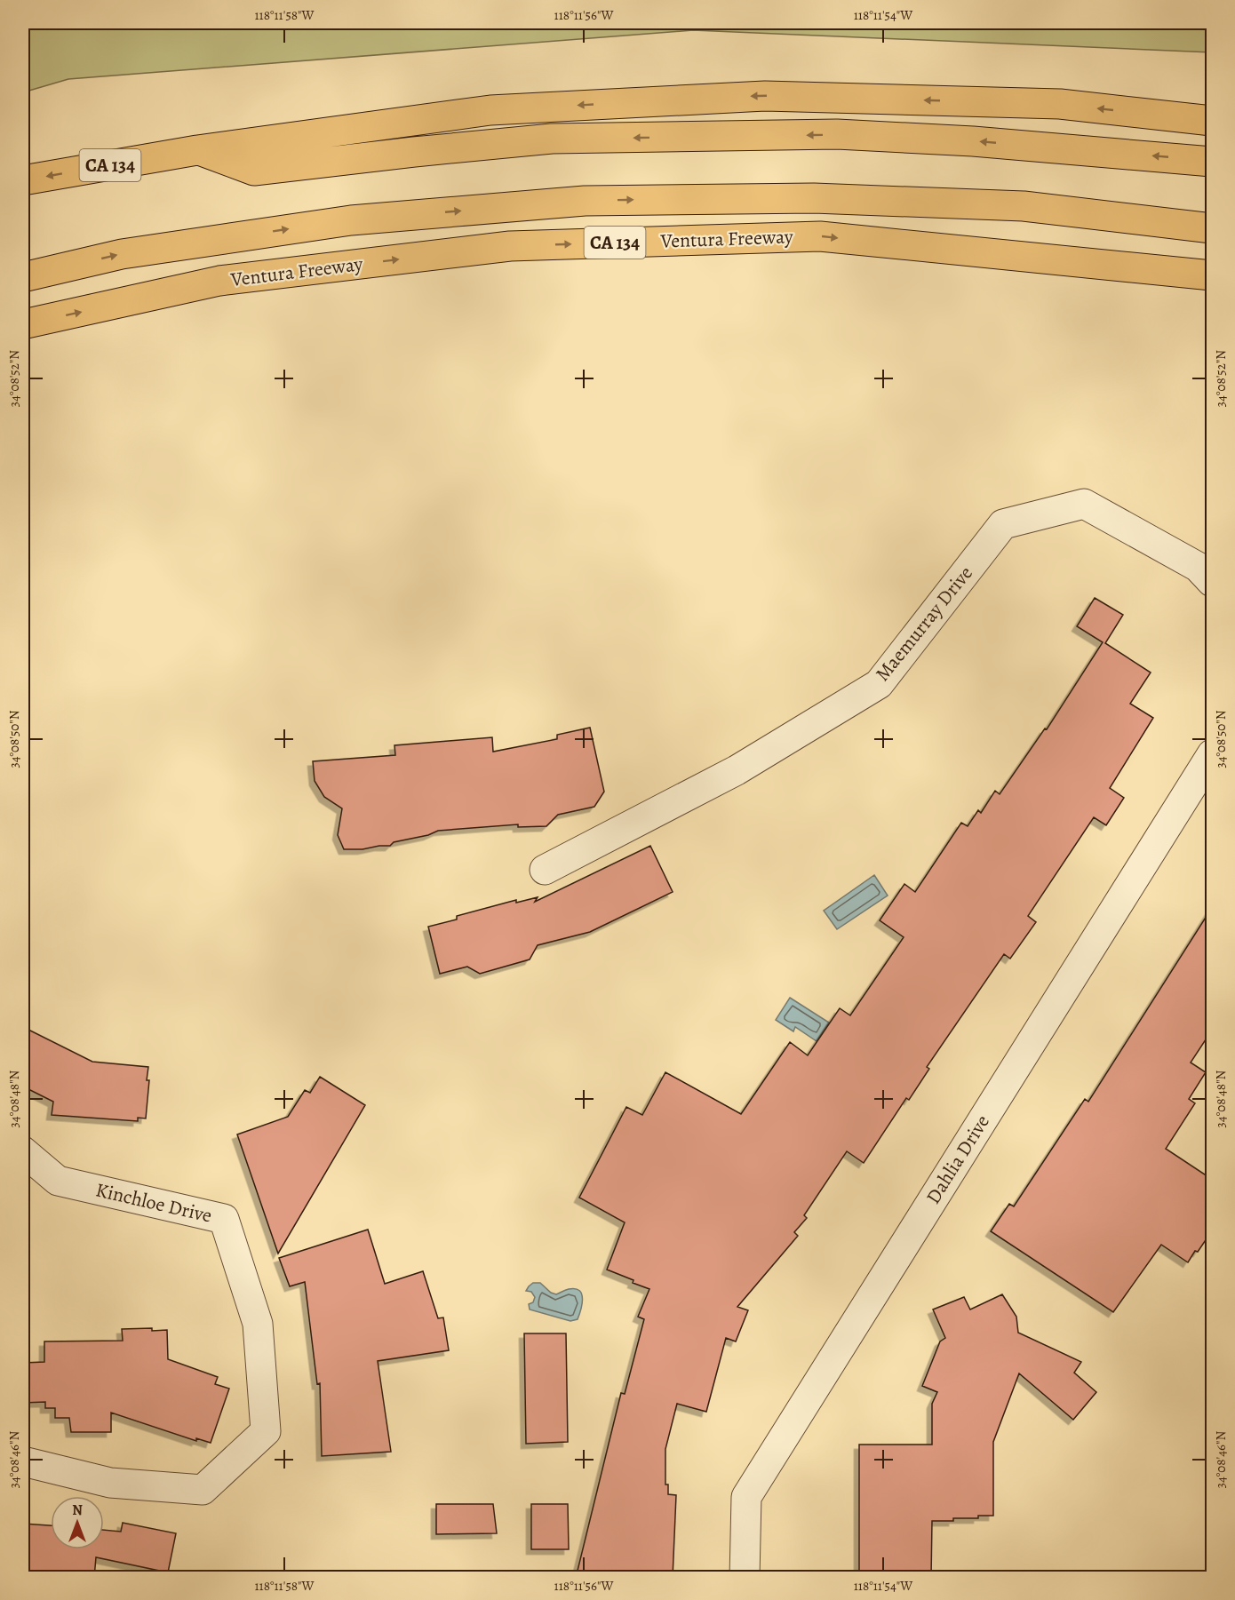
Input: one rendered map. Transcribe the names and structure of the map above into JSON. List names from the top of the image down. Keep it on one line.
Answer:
{"streets":{"highway":["CA 134","Ventura Freeway"],"street":["Maemurray Drive","Dahlia Drive","Kinchloe Drive"]},"north":"top","coordinates":["118°11'58\"W","118°11'56\"W","118°11'54\"W","34°08'52\"N","34°08'50\"N","34°08'48\"N","34°08'46\"N"]}
